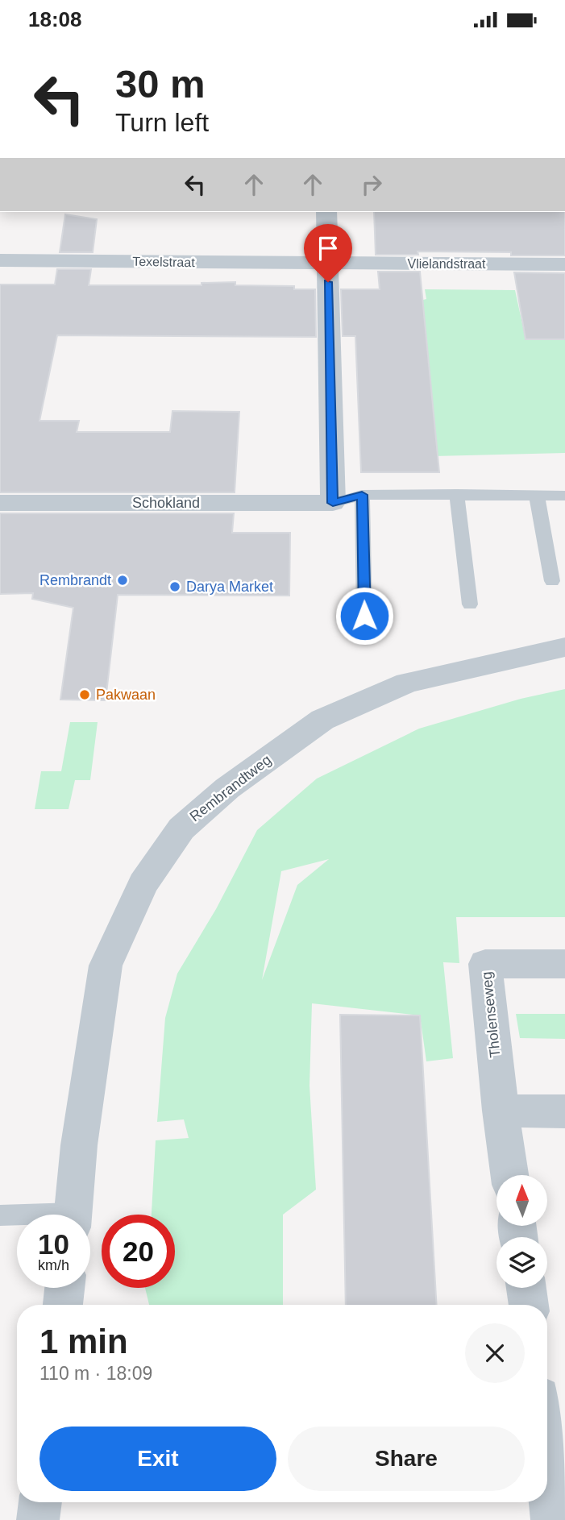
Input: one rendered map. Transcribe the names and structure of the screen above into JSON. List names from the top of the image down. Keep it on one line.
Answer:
{"streets":{"street":["Texelstraat","Vlielandstraat","Schokland","Rembrandtweg","Tholenseweg"]},"crossings":[["Texelstraat","Vlielandstraat"]],"places":["Rembrandt","Darya Market","Pakwaan"],"north":"top","page":{"status":"18:08","turn":["30 m","Turn left"],"speed":"10 km/h","limit":"20","heading":["1 min","110 m · 18:09"],"buttons":["Exit","Share"]}}
